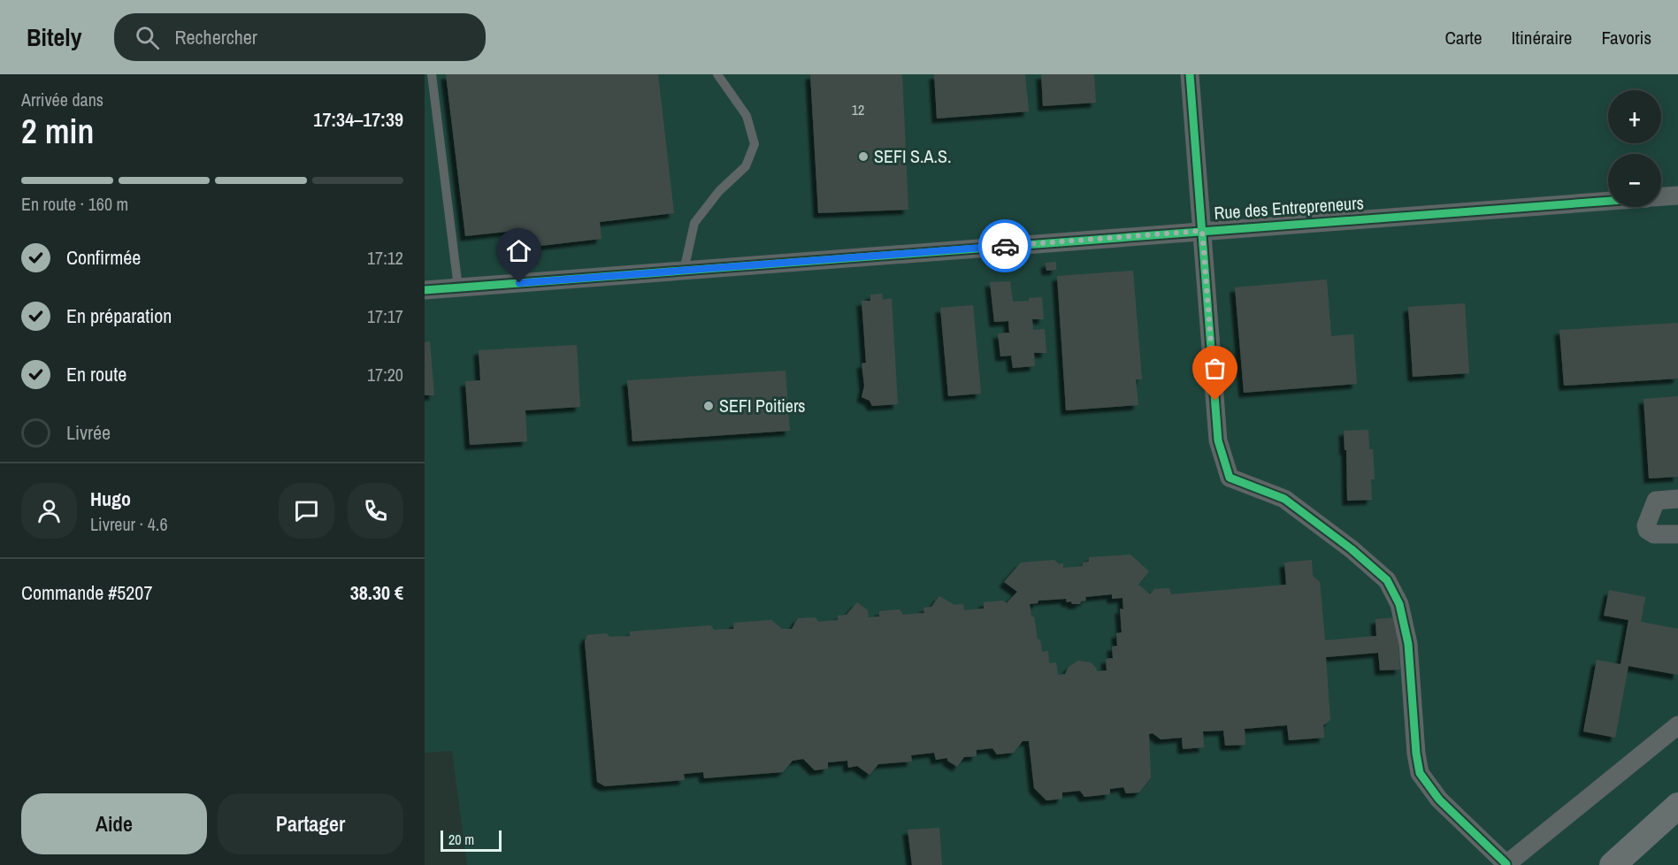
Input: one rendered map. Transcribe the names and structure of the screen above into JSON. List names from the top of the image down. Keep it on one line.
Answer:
{"streets":{"street":["Rue des Entrepreneurs"]},"places":["SEFI S.A.S.","SEFI Poitiers"],"house_numbers":["12"],"scale_bar":"20 m","page":{"header":"Bitely","search":"Rechercher","nav":["Carte","Itinéraire","Favoris"],"heading":["2 min","Arrivée dans","17:34–17:39"],"panel":["Hugo","Livreur · 4.6","Commande #5207","38.30 €"],"map_buttons":["+","−"],"bar":"En route · 160 m","list":[["Confirmée","17:12"],["En préparation","17:17"],["En route","17:20"],"Livrée"],"buttons":["Aide","Partager"],"scale":"20 m"}}
